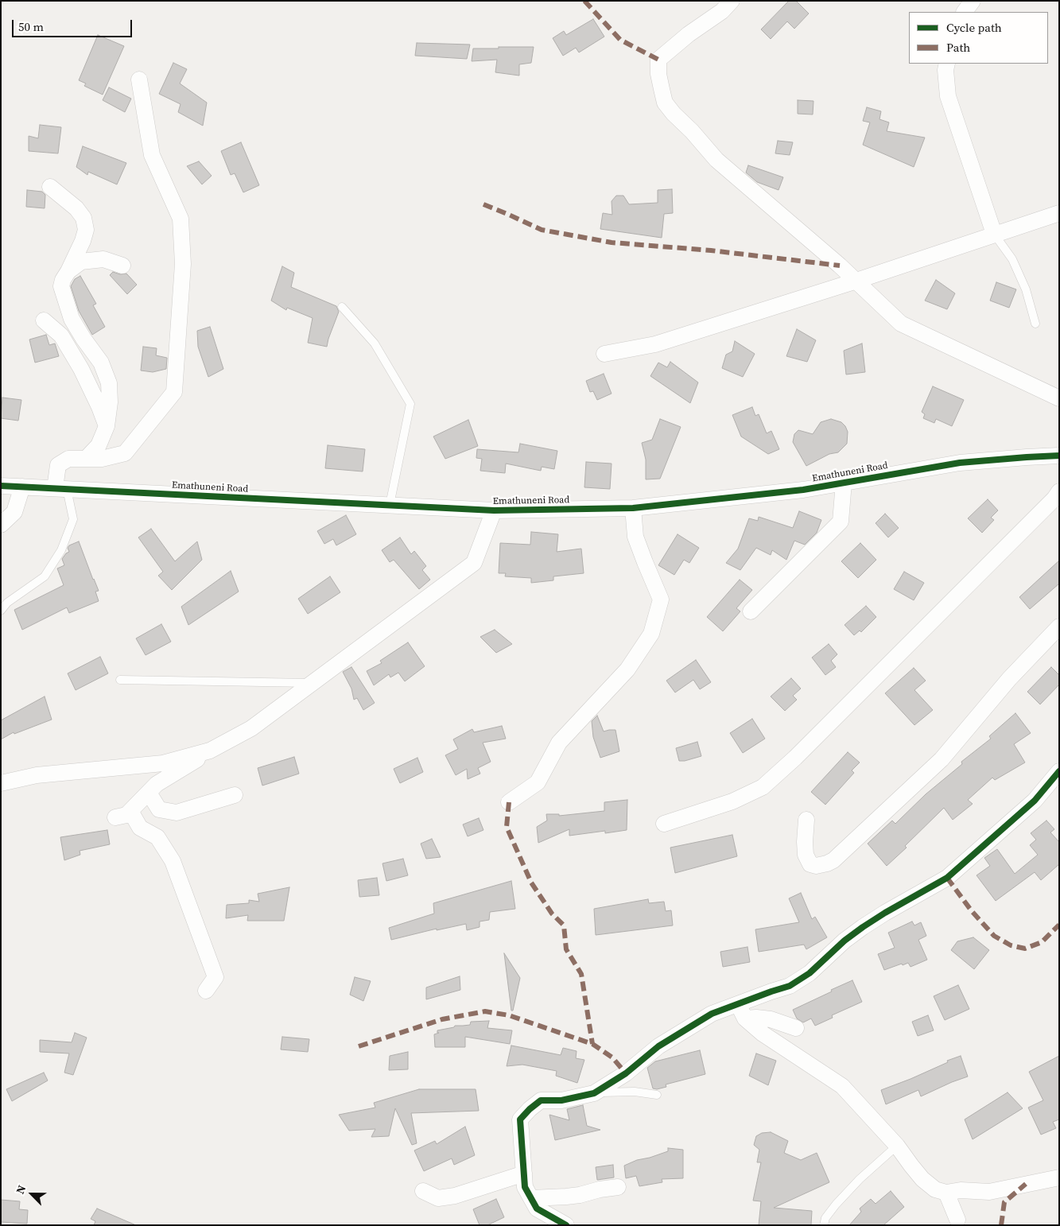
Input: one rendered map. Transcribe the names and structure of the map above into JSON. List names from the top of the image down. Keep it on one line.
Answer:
{"streets":{"street":["Emathuneni Road"]},"legend":["Cycle path","Path"],"scale_bar":"50 m","north":"top left"}
